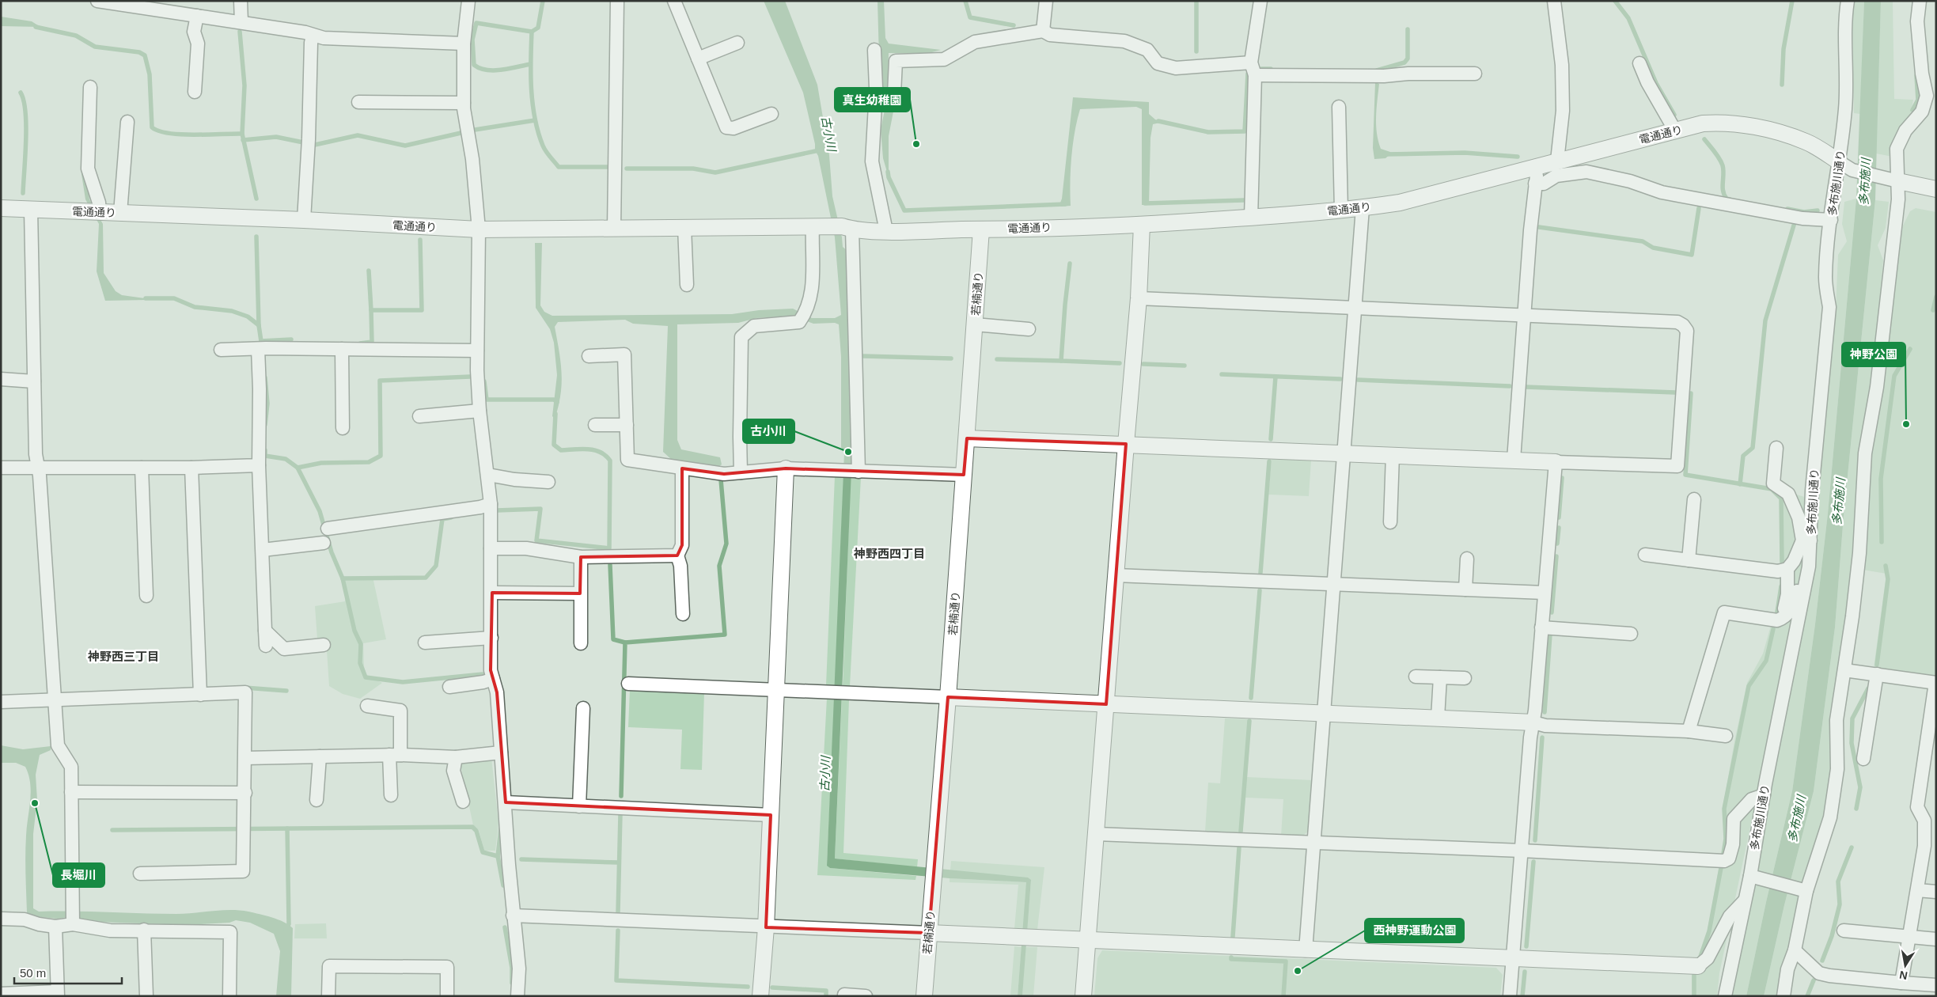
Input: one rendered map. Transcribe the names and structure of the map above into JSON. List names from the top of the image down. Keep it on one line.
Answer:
{"streets":{"street":["電通通り","多布施川通り","若楠通り"]},"crossings":[["電通通り","多布施川通り"],["電通通り","若楠通り"]],"districts":["神野西四丁目","神野西三丁目"],"water":["古小川","多布施川"],"places":["真生幼稚園","神野公園","古小川","長堀川","西神野運動公園"],"scale_bar":"50 m","north":"bottom"}
